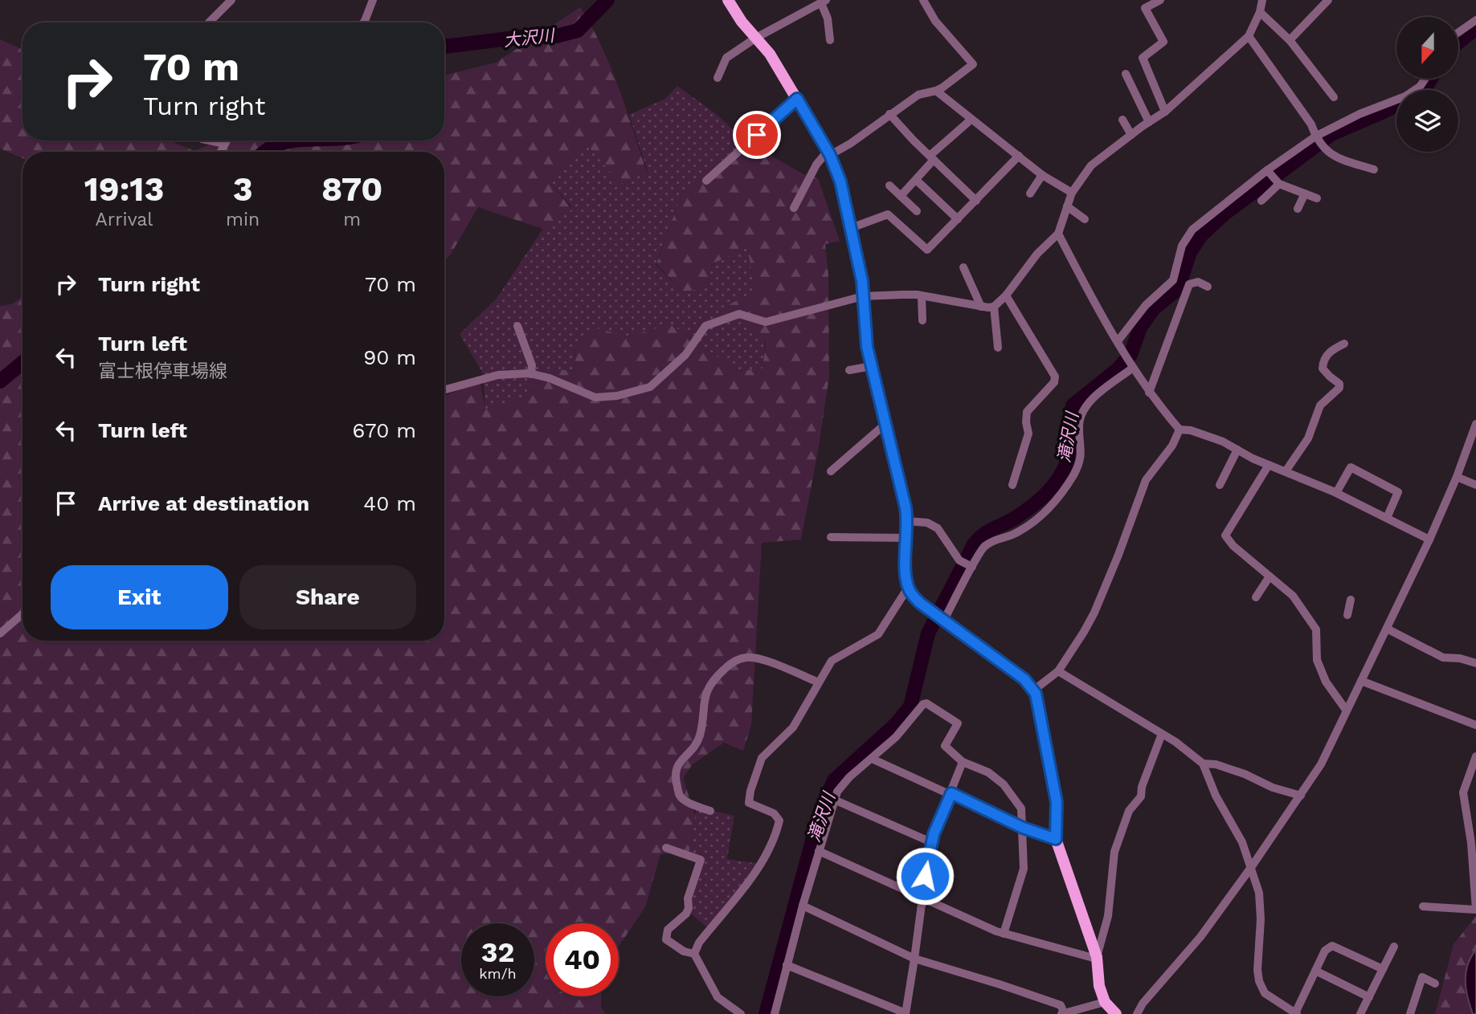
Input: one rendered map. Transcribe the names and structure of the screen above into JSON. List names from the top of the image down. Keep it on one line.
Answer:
{"water":["大沢川","滝沢川"],"north":"bottom","page":{"turn":["70 m","Turn right"],"eta":["19:13","Arrival","3","min","870","m"],"list":[{"name":"Turn right","value":"70 m"},{"name":"Turn left","note":"富士根停車場線","value":"90 m"},{"name":"Turn left","value":"670 m"},{"name":"Arrive at destination","value":"40 m"}],"buttons":["Exit","Share"],"speed":"32 km/h","limit":"40"}}
